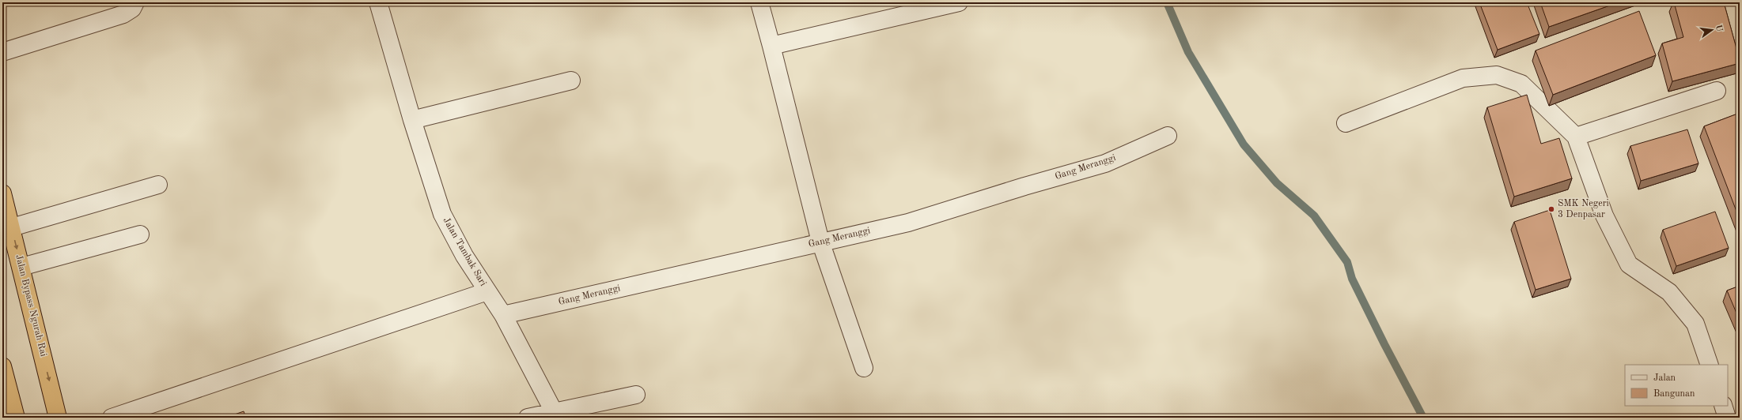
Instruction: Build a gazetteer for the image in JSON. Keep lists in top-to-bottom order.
{
  "streets": {
    "highway": ["Jalan Bypass Ngurah Rai"],
    "street": ["Gang Meranggi", "Jalan Tambak Sari"]
  },
  "crossings": [
    ["Gang Meranggi", "Jalan Tambak Sari"]
  ],
  "one_way": ["Jalan Bypass Ngurah Rai"],
  "places": ["SMK Negeri 3 Denpasar"],
  "legend": ["Jalan", "Bangunan"],
  "north": "right"
}
